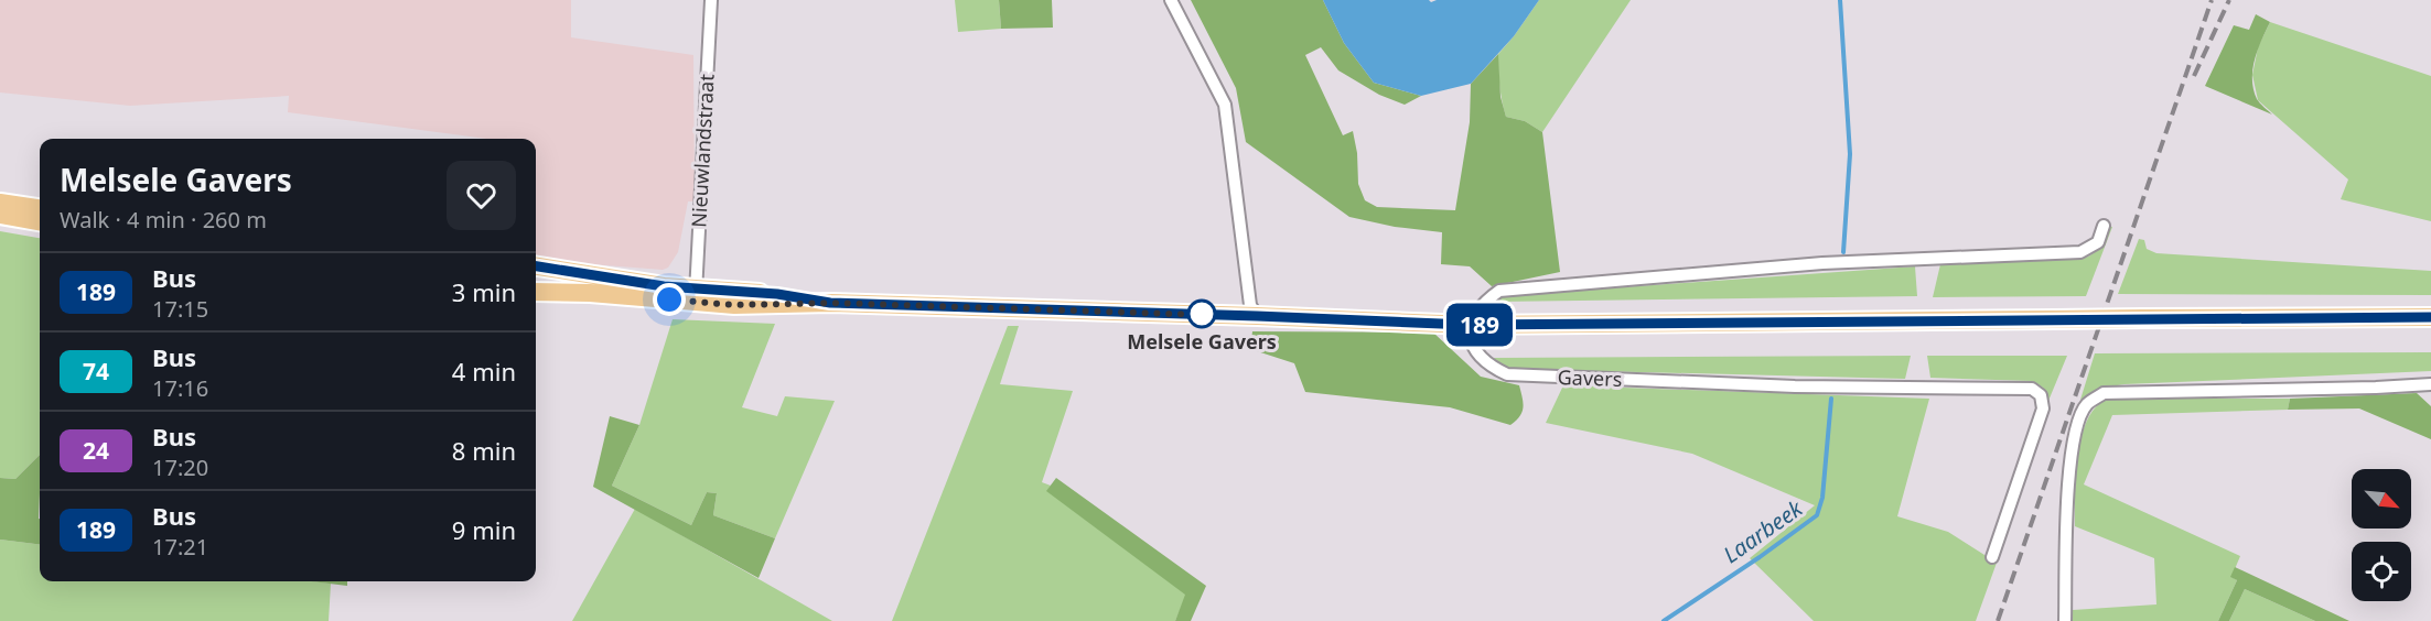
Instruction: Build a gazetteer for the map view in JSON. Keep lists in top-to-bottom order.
{
  "streets": {
    "street": ["Nieuwlandstraat", "Gavers"]
  },
  "water": ["Laarbeek"],
  "places": ["Melsele Gavers"],
  "lines": ["bus line 189"],
  "north": "bottom right",
  "page": {
    "on_map": "189",
    "heading": ["Melsele Gavers", "Walk · 4 min · 260 m"],
    "list": [
      {
        "mark": "189",
        "name": "Bus",
        "note": "17:15",
        "value": "3 min"
      },
      {
        "mark": "74",
        "name": "Bus",
        "note": "17:16",
        "value": "4 min"
      },
      {
        "mark": "24",
        "name": "Bus",
        "note": "17:20",
        "value": "8 min"
      },
      {
        "mark": "189",
        "name": "Bus",
        "note": "17:21",
        "value": "9 min"
      }
    ]
  }
}
